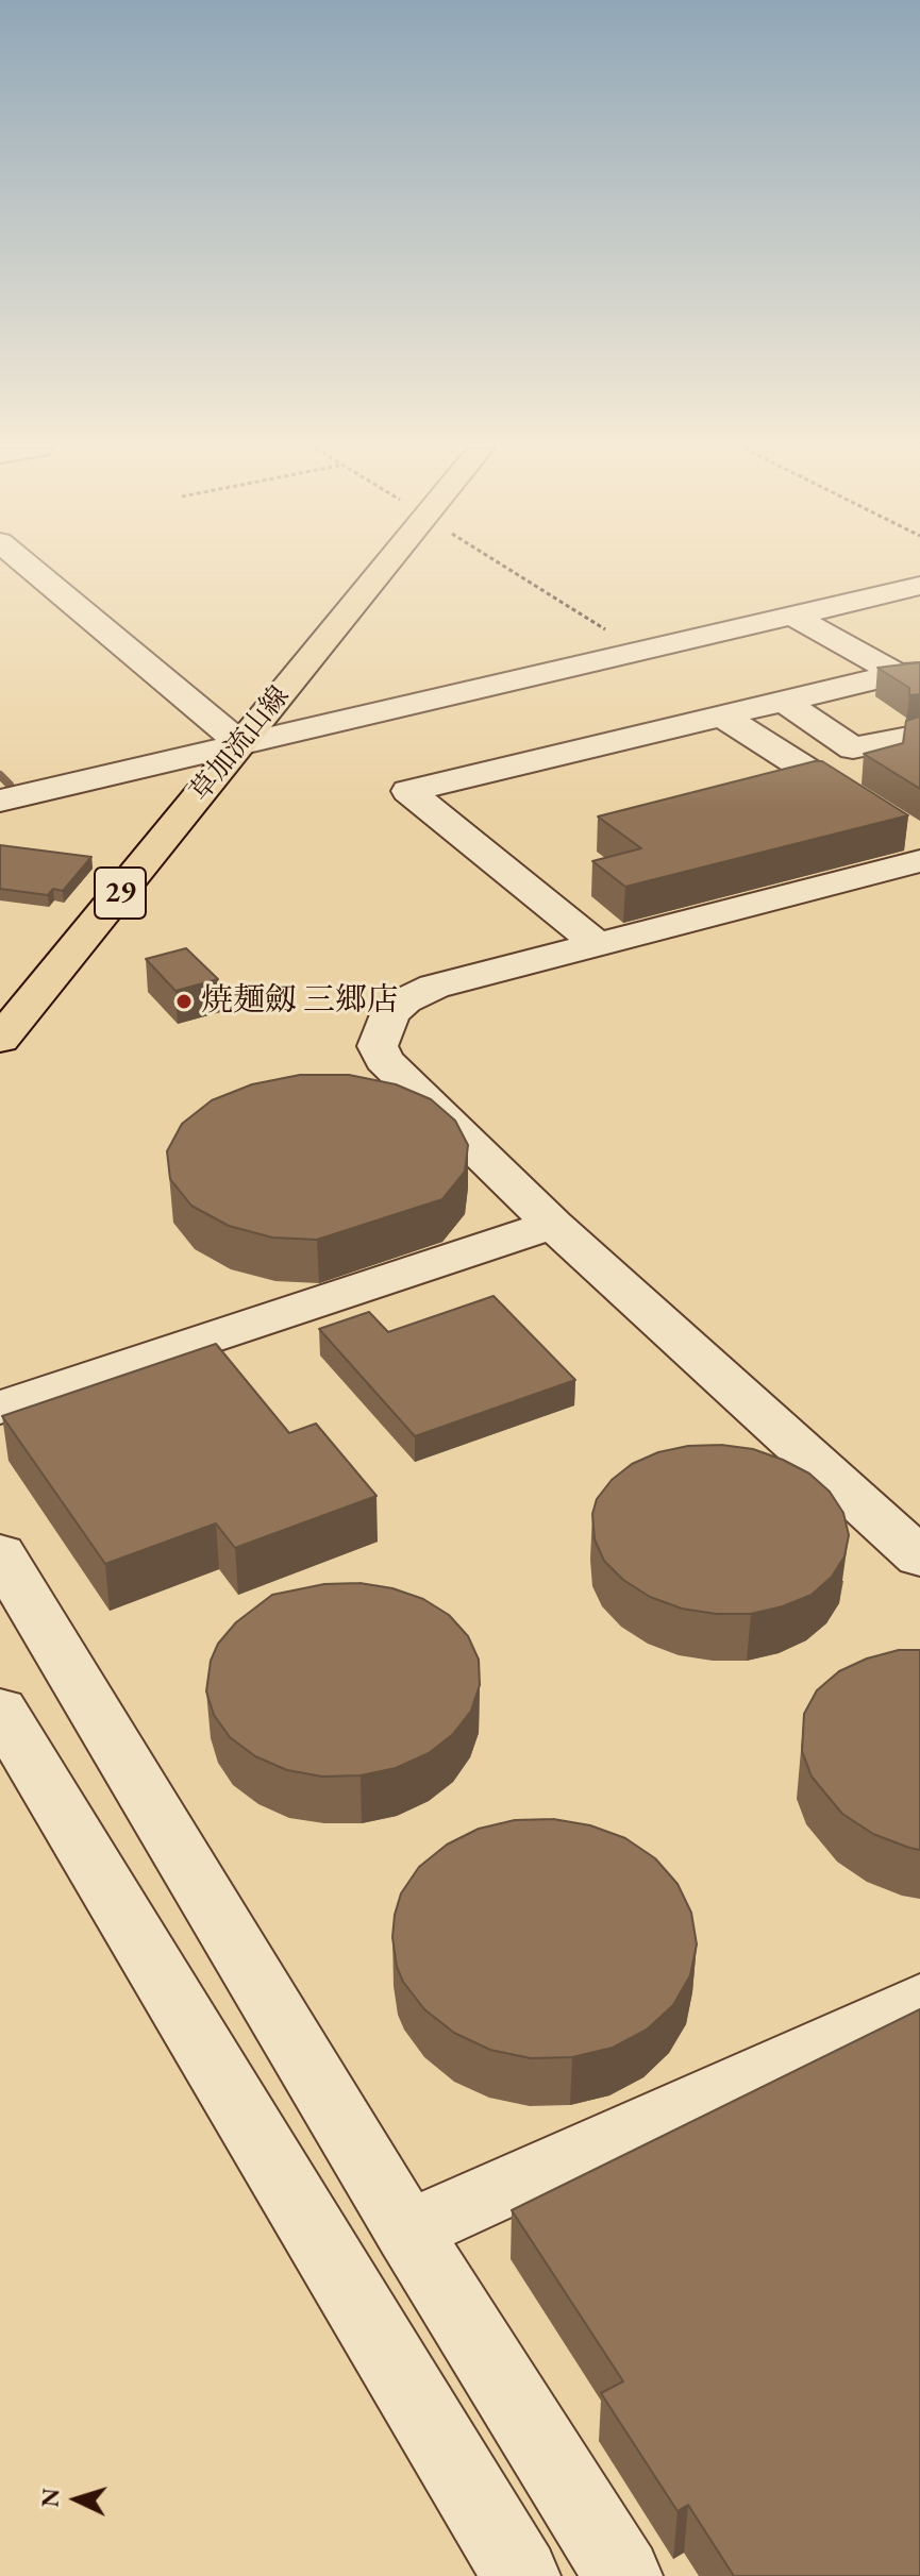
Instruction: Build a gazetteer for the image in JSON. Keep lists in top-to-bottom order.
{
  "streets": {
    "main road": ["草加流山線", "29"]
  },
  "places": ["焼麺劔 三郷店"],
  "north": "left"
}
